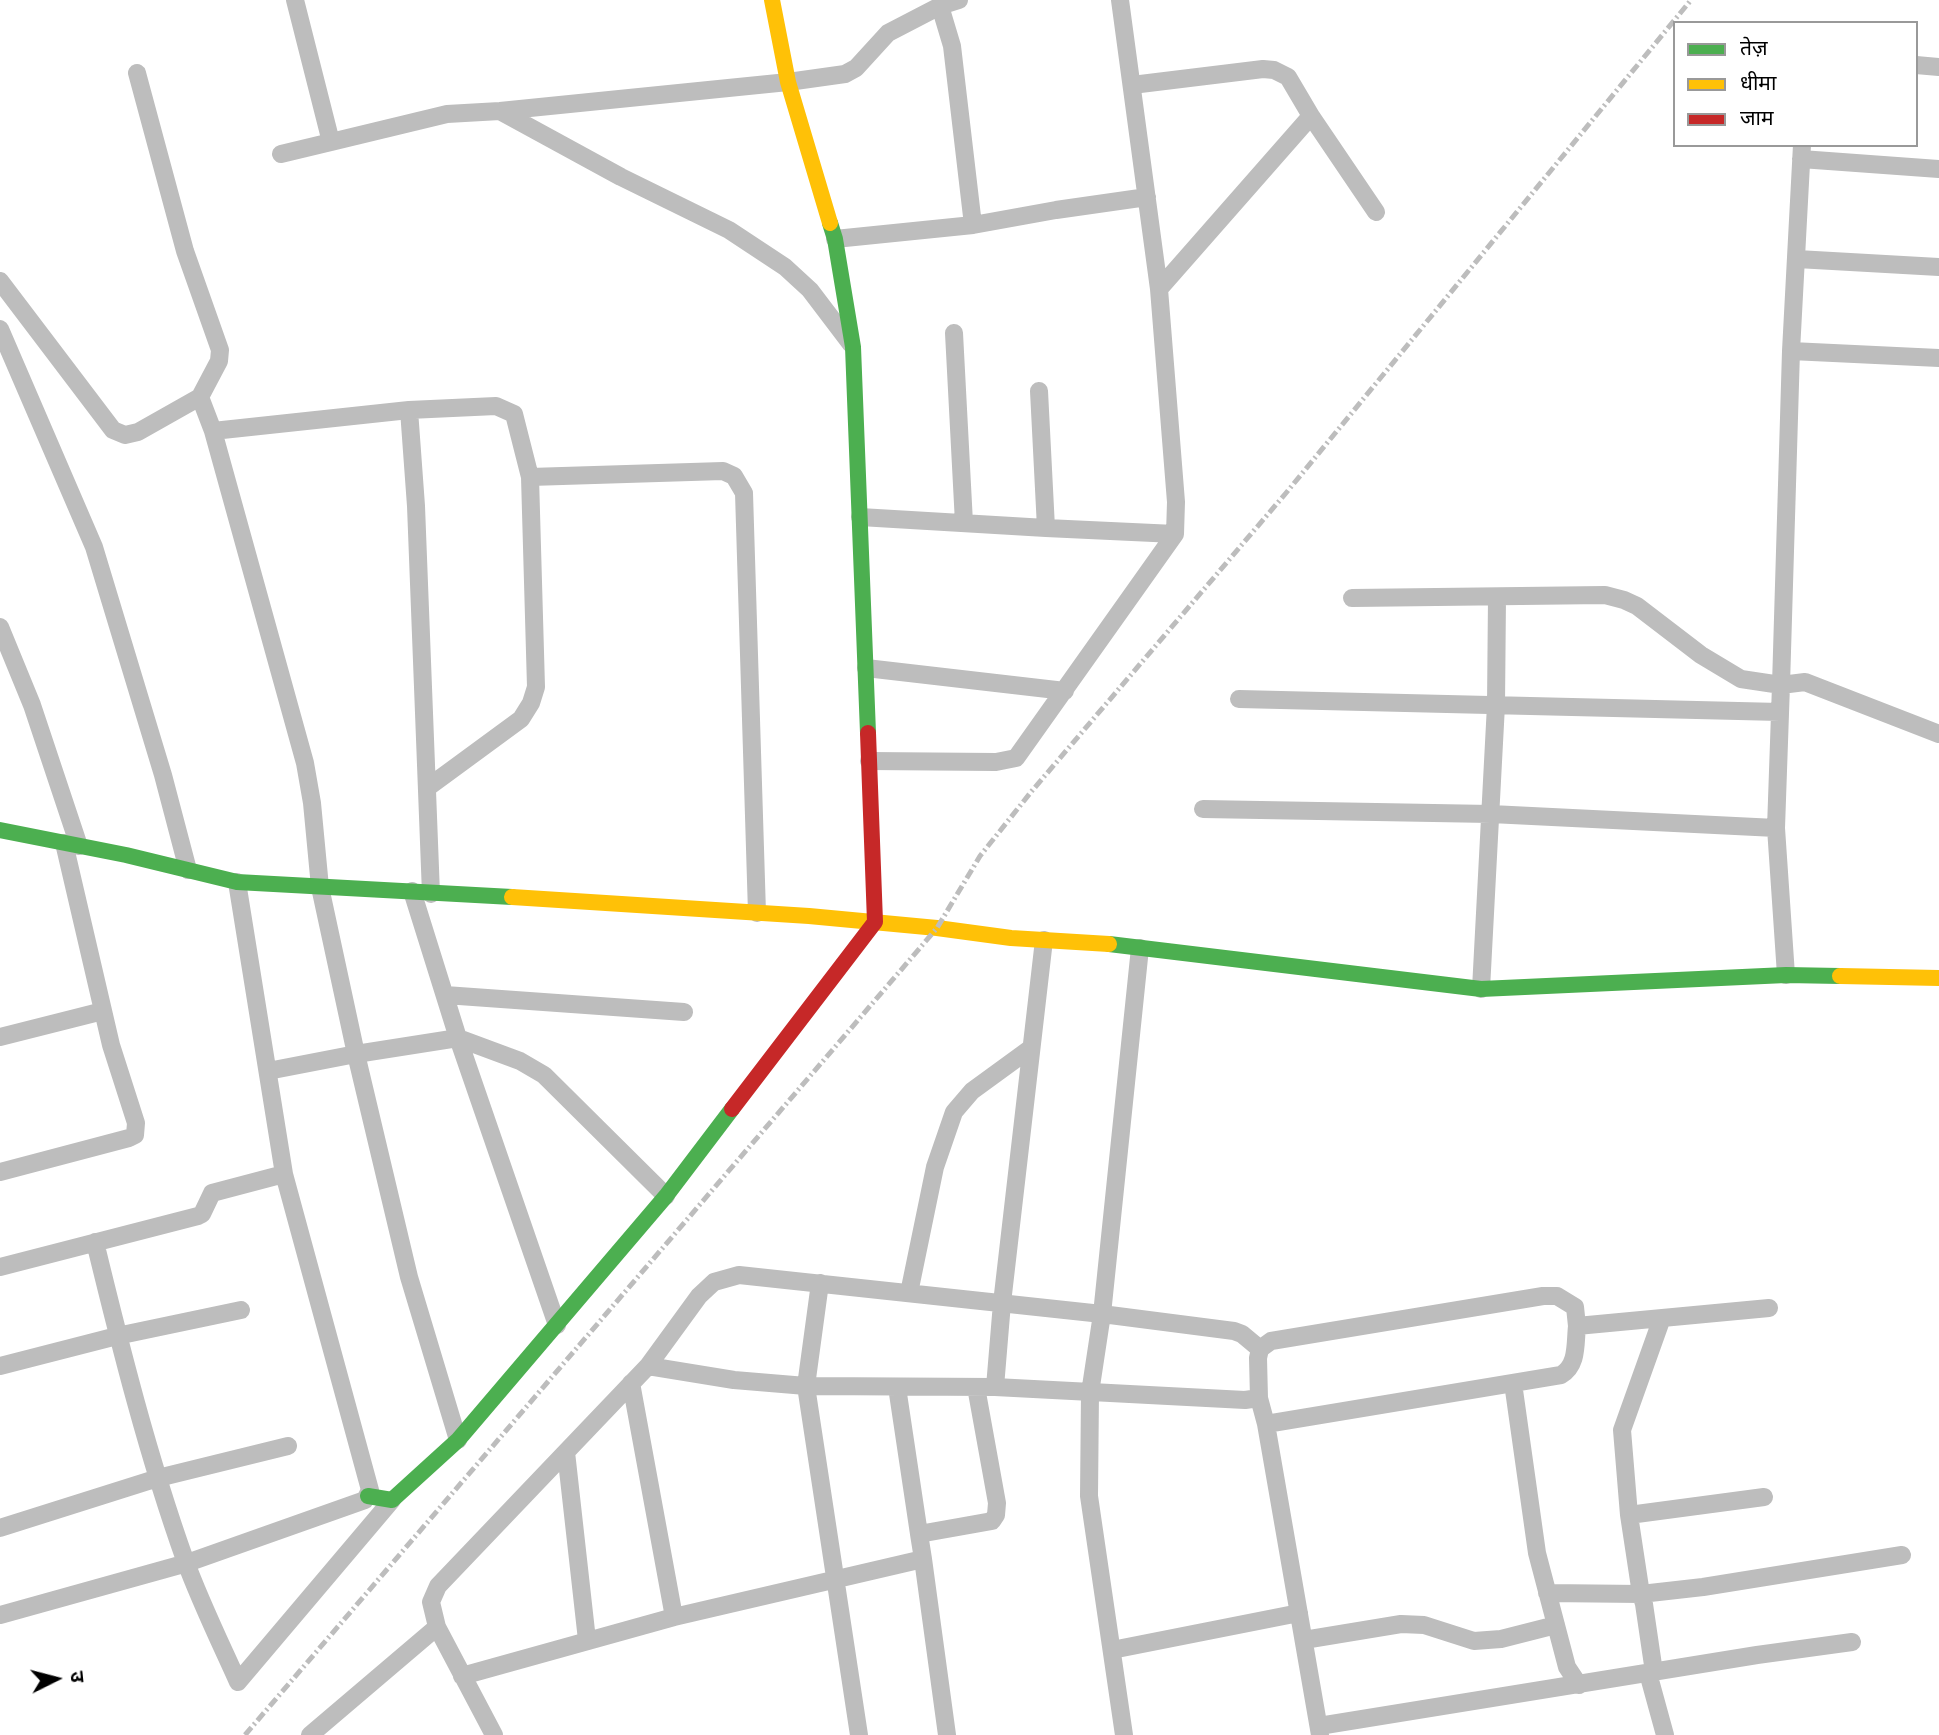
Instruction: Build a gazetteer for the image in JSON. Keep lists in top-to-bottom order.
{
  "legend": ["तेज़", "धीमा", "जाम"],
  "north": "right"
}
